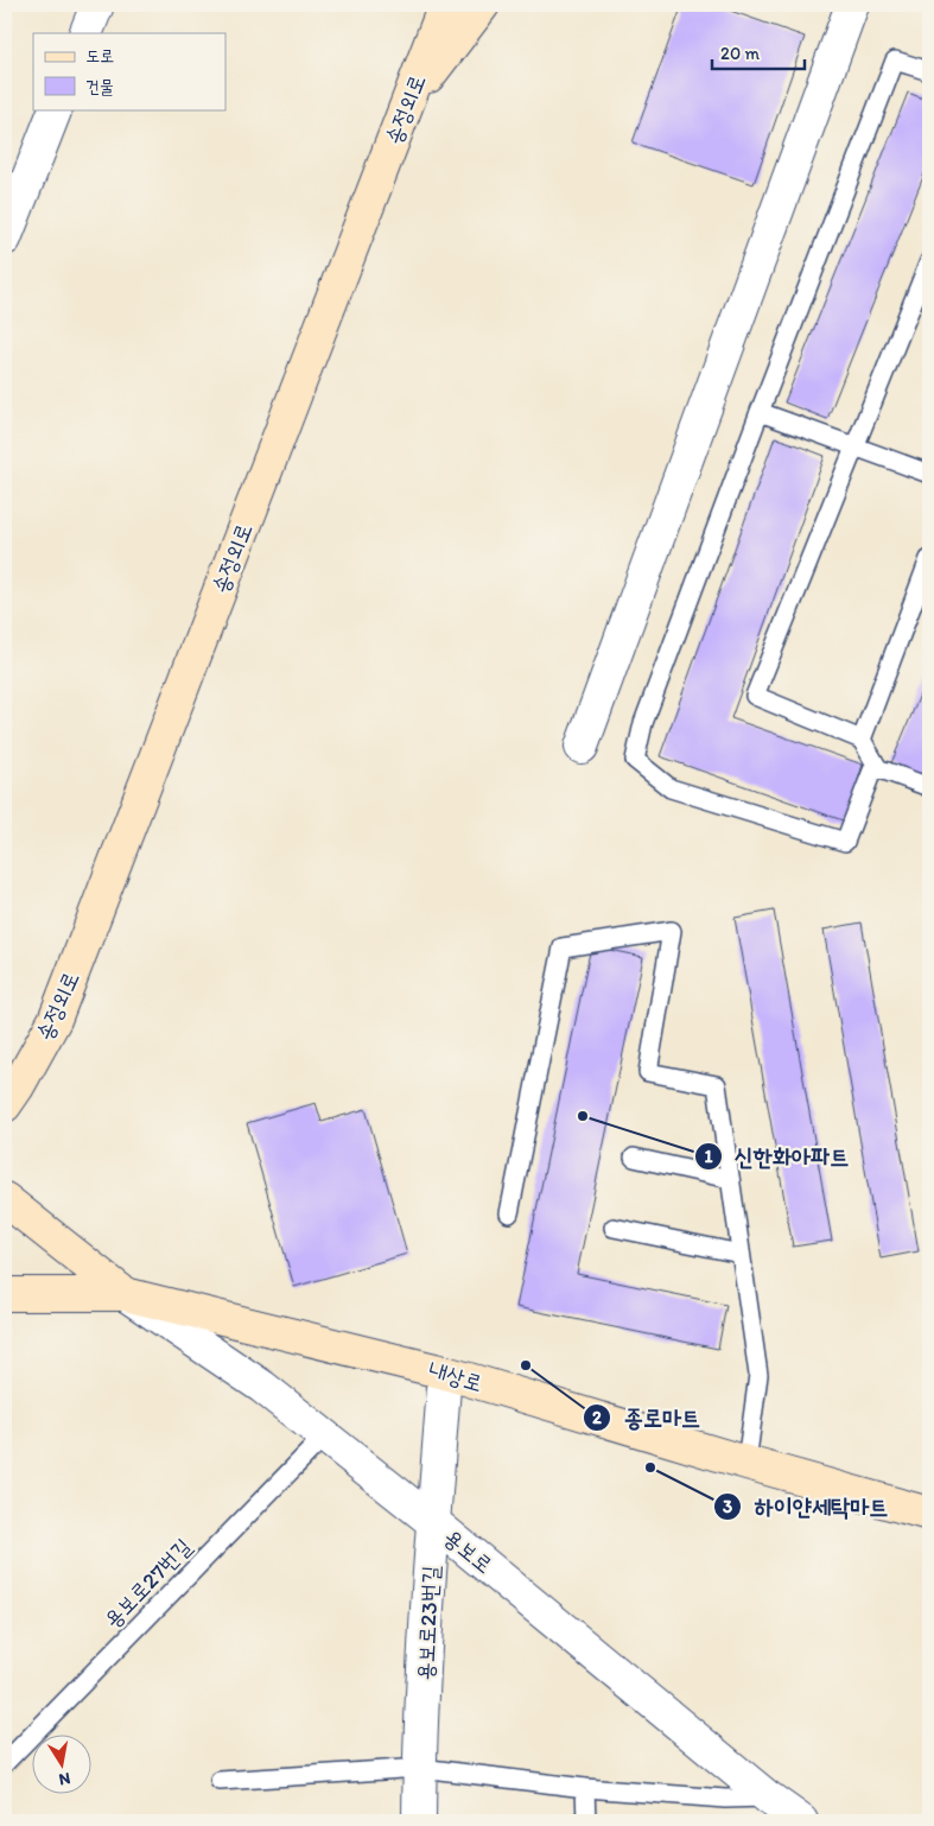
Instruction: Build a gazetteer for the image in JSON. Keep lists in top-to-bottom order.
{
  "streets": {
    "street": [
      "송정외로",
      "내상로",
      "용보로",
      "용보로23번길"
    ],
    "lane": ["용보로27번길"]
  },
  "crossings": [
    ["내상로", "용보로"],
    ["내상로", "용보로23번길"],
    ["용보로", "용보로27번길"],
    ["용보로", "용보로23번길"]
  ],
  "places": ["신한화아파트", "종로마트", "하이얀세탁마트"],
  "legend": ["도로", "건물"],
  "scale_bar": "20 m",
  "north": "bottom"
}
